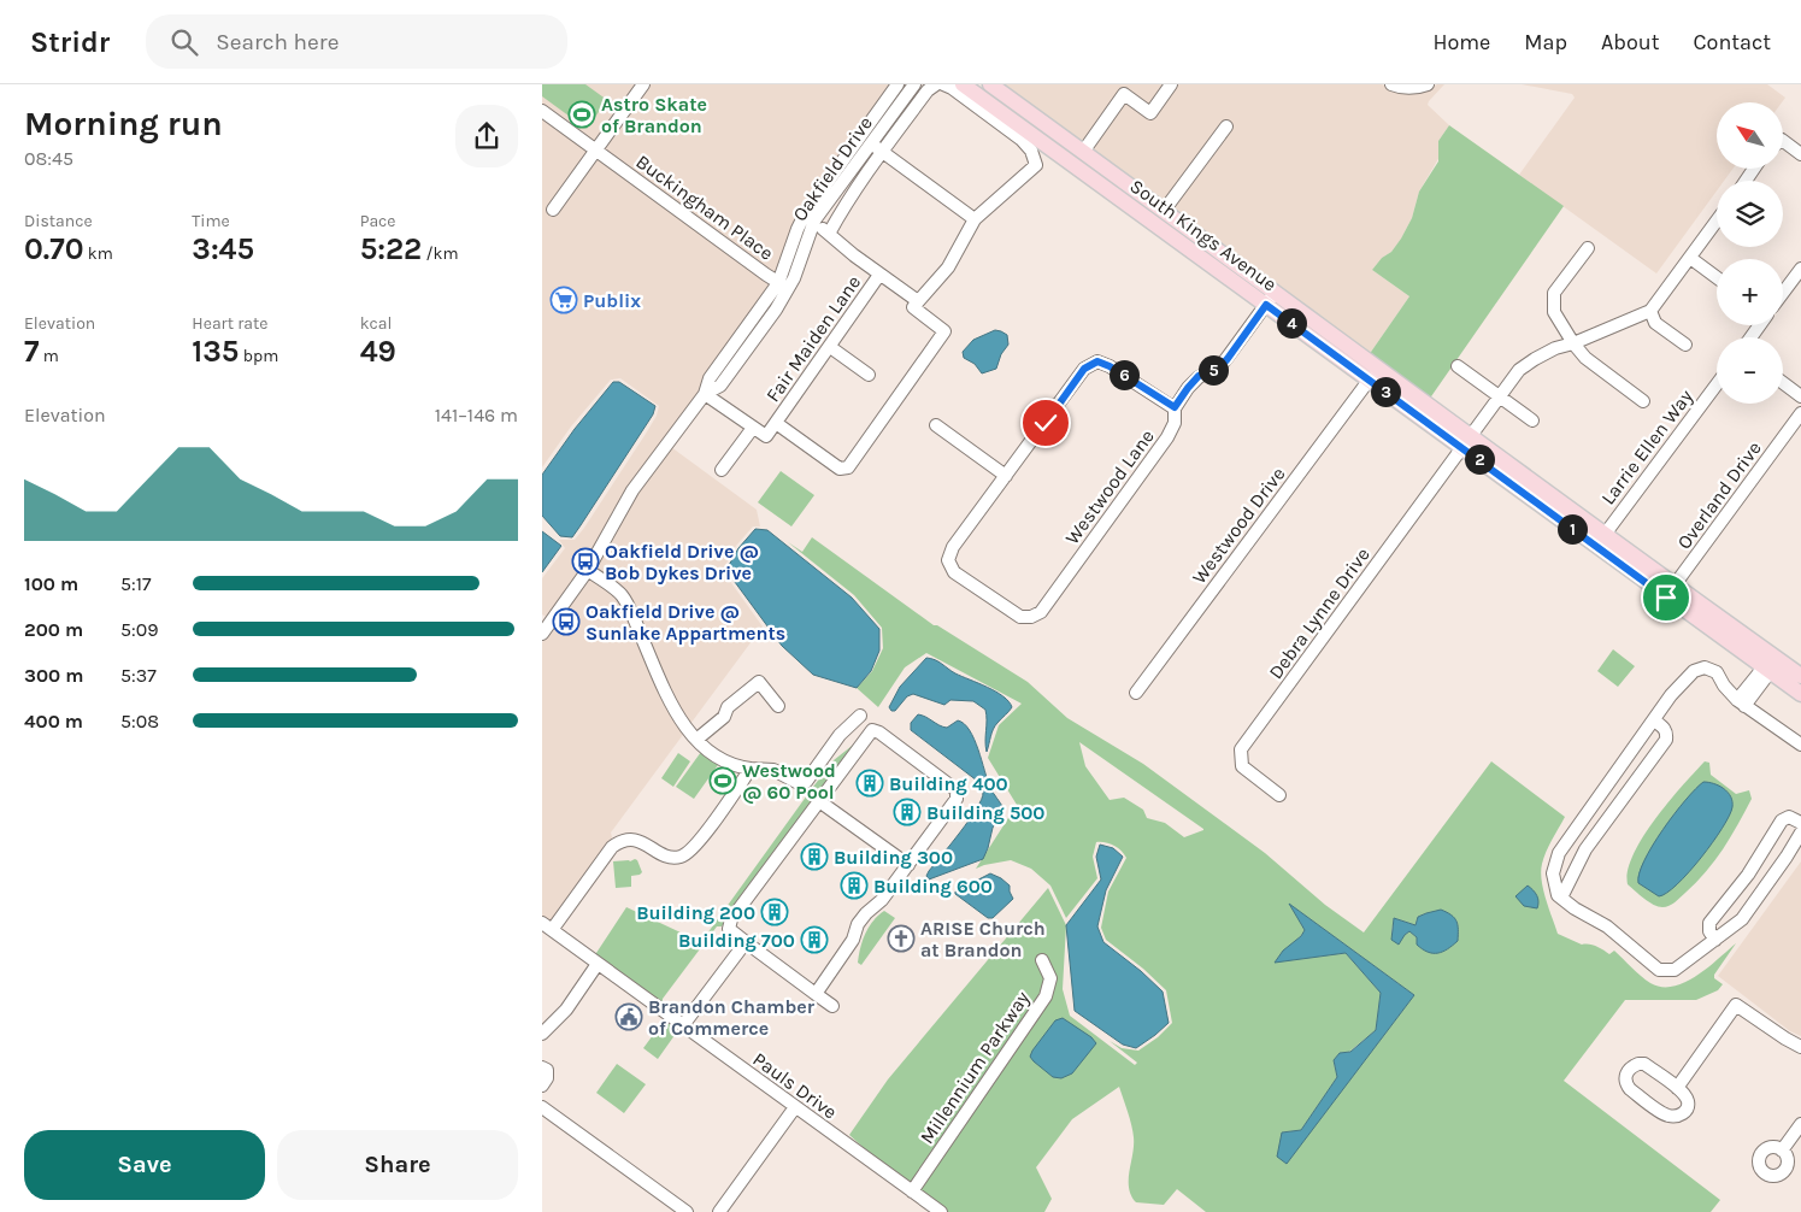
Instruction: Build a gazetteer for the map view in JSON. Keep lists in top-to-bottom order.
{
  "streets": {
    "main road": ["South Kings Avenue"],
    "street": [
      "Oakfield Drive",
      "Buckingham Place",
      "Fair Maiden Lane",
      "Larrie Ellen Way",
      "Westwood Lane",
      "Overland Drive",
      "Westwood Drive",
      "Debra Lynne Drive",
      "Millennium Parkway",
      "Pauls Drive"
    ]
  },
  "crossings": [
    ["Oakfield Drive", "Buckingham Place"],
    ["South Kings Avenue", "Larrie Ellen Way"],
    ["South Kings Avenue", "Westwood Lane"],
    ["South Kings Avenue", "Overland Drive"],
    ["South Kings Avenue", "Westwood Drive"],
    ["South Kings Avenue", "Debra Lynne Drive"],
    ["Millennium Parkway", "Pauls Drive"]
  ],
  "places": {
    "sports": ["Astro Skate of Brandon", "Westwood @ 60 Pool"],
    "supermarket": ["Publix"],
    "bus stop": ["Oakfield Drive @ Bob Dykes Drive", "Oakfield Drive @ Sunlake Appartments"],
    "building": [
      "Building 400",
      "Building 500",
      "Building 300",
      "Building 600",
      "Building 200",
      "Building 700"
    ],
    "church": ["ARISE Church at Brandon"],
    "public building": ["Brandon Chamber of Commerce"]
  },
  "north": "top left",
  "page": {
    "header": "Stridr",
    "search": "Search here",
    "nav": [
      "Home",
      "Map",
      "About",
      "Contact"
    ],
    "heading": ["Morning run", "08:45"],
    "map_buttons": ["+", "−"],
    "stats": [
      ["Distance", "0.70 km"],
      ["Time", "3:45"],
      ["Pace", "5:22 /km"],
      ["Elevation", "7 m"],
      ["Heart rate", "135 bpm"],
      ["kcal", "49"]
    ],
    "pins": [
      "4",
      "5",
      "6",
      "3",
      "2",
      "1"
    ],
    "chart": ["Elevation", "141–146 m"],
    "list": [
      {
        "name": "100 m",
        "note": "5:17"
      },
      {
        "name": "200 m",
        "note": "5:09"
      },
      {
        "name": "300 m",
        "note": "5:37"
      },
      {
        "name": "400 m",
        "note": "5:08"
      }
    ],
    "buttons": ["Save", "Share"]
  }
}
